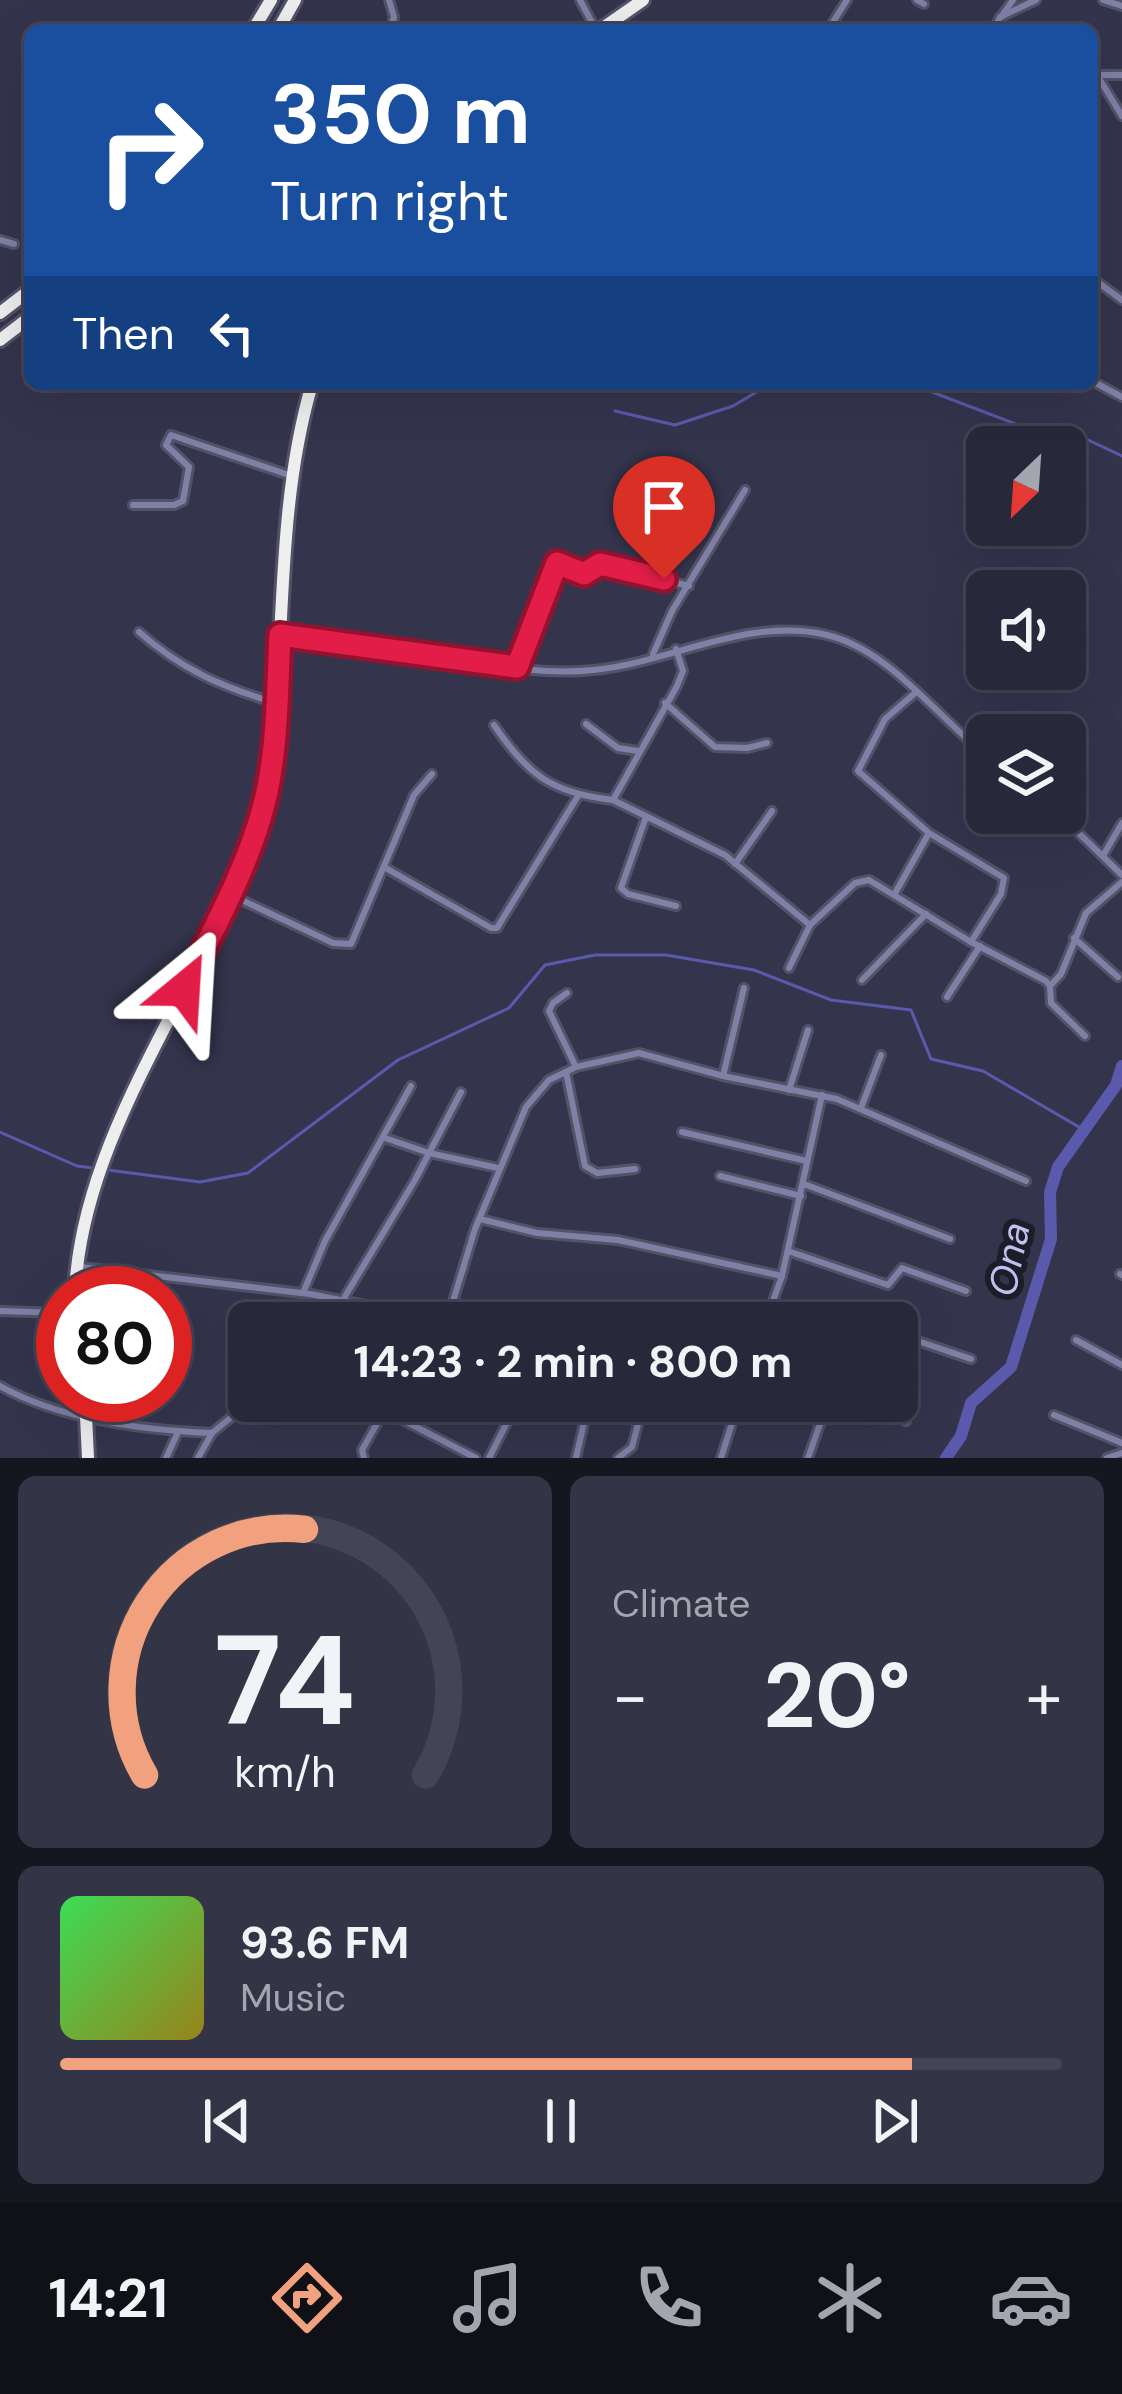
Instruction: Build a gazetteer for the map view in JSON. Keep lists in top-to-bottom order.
{
  "water": ["Ona"],
  "north": "bottom left",
  "page": {
    "turn": ["350 m", "Turn right"],
    "then": "Then",
    "limit": "80",
    "trip": "14:23 · 2 min · 800 m",
    "tile": "Climate",
    "heat": ["−", "20°", "+"],
    "song": ["93.6 FM", "Music"],
    "tabs": "14:21",
    "gauge": ["74", "km/h"]
  }
}
